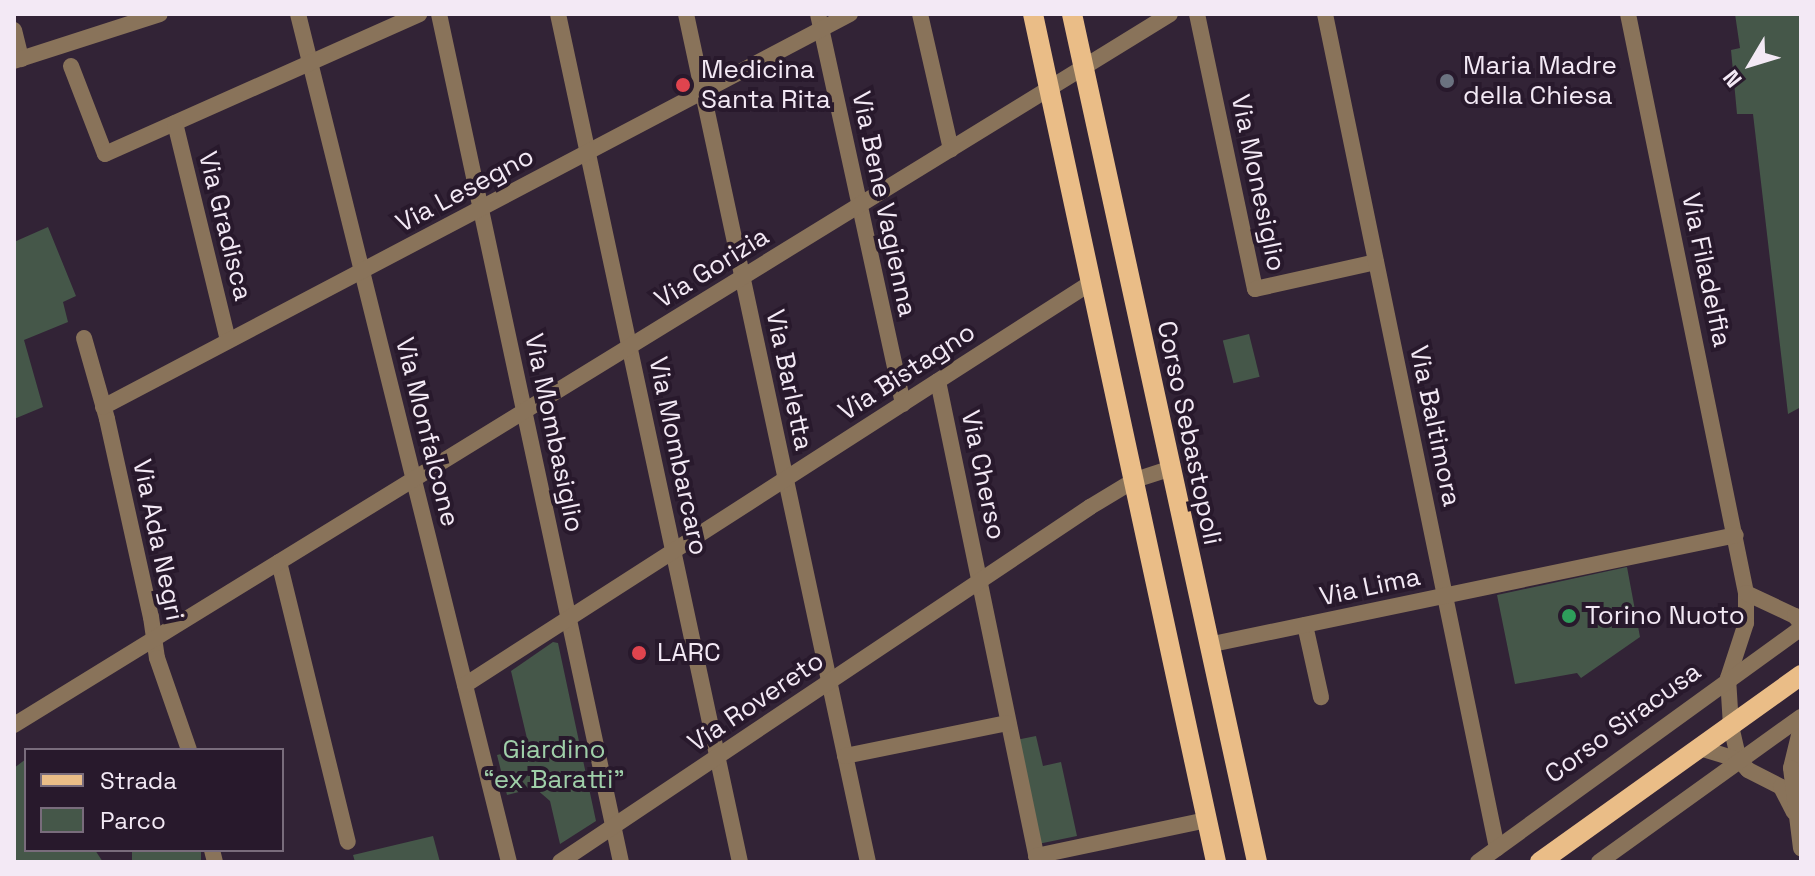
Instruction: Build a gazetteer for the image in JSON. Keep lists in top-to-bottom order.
{
  "streets": {
    "main road": ["Corso Sebastopoli"],
    "street": [
      "Via Monesiglio",
      "Via Lesegno",
      "Via Bene Vagienna",
      "Via Gradisca",
      "Via Gorizia",
      "Via Filadelfia",
      "Via Bistagno",
      "Via Barletta",
      "Via Baltimora",
      "Via Monfalcone",
      "Via Mombasiglio",
      "Via Mombarcaro",
      "Via Cherso",
      "Via Ada Negri",
      "Via Lima",
      "Via Rovereto",
      "Corso Siracusa"
    ]
  },
  "crossings": [
    ["Via Monesiglio", "Via Baltimora"],
    ["Via Lesegno", "Via Bene Vagienna"],
    ["Via Lesegno", "Via Gradisca"],
    ["Via Lesegno", "Via Barletta"],
    ["Via Lesegno", "Via Monfalcone"],
    ["Via Lesegno", "Via Mombasiglio"],
    ["Via Lesegno", "Via Mombarcaro"],
    ["Via Lesegno", "Via Ada Negri"],
    ["Via Bene Vagienna", "Via Gorizia"],
    ["Via Bene Vagienna", "Via Bistagno"],
    ["Via Gradisca", "Via Monfalcone"],
    ["Via Gorizia", "Via Barletta"],
    ["Via Gorizia", "Via Monfalcone"],
    ["Via Gorizia", "Via Mombasiglio"],
    ["Via Gorizia", "Corso Sebastopoli"],
    ["Via Gorizia", "Via Mombarcaro"],
    ["Via Gorizia", "Via Ada Negri"],
    ["Via Filadelfia", "Corso Siracusa"],
    ["Via Bistagno", "Via Barletta"],
    ["Via Bistagno", "Via Monfalcone"],
    ["Via Bistagno", "Via Mombasiglio"],
    ["Via Bistagno", "Via Mombarcaro"],
    ["Via Bistagno", "Via Cherso"],
    ["Via Barletta", "Via Rovereto"],
    ["Via Baltimora", "Via Lima"],
    ["Via Baltimora", "Corso Siracusa"],
    ["Via Mombasiglio", "Via Rovereto"],
    ["Corso Sebastopoli", "Via Lima"],
    ["Corso Sebastopoli", "Via Rovereto"],
    ["Via Mombarcaro", "Via Rovereto"],
    ["Via Cherso", "Via Rovereto"]
  ],
  "parks": ["Giardino “ex Baratti”"],
  "places": [
    "Maria Madre della Chiesa",
    "Medicina Santa Rita",
    "Torino Nuoto",
    "LARC"
  ],
  "legend": ["Strada", "Parco"],
  "north": "bottom left"
}
